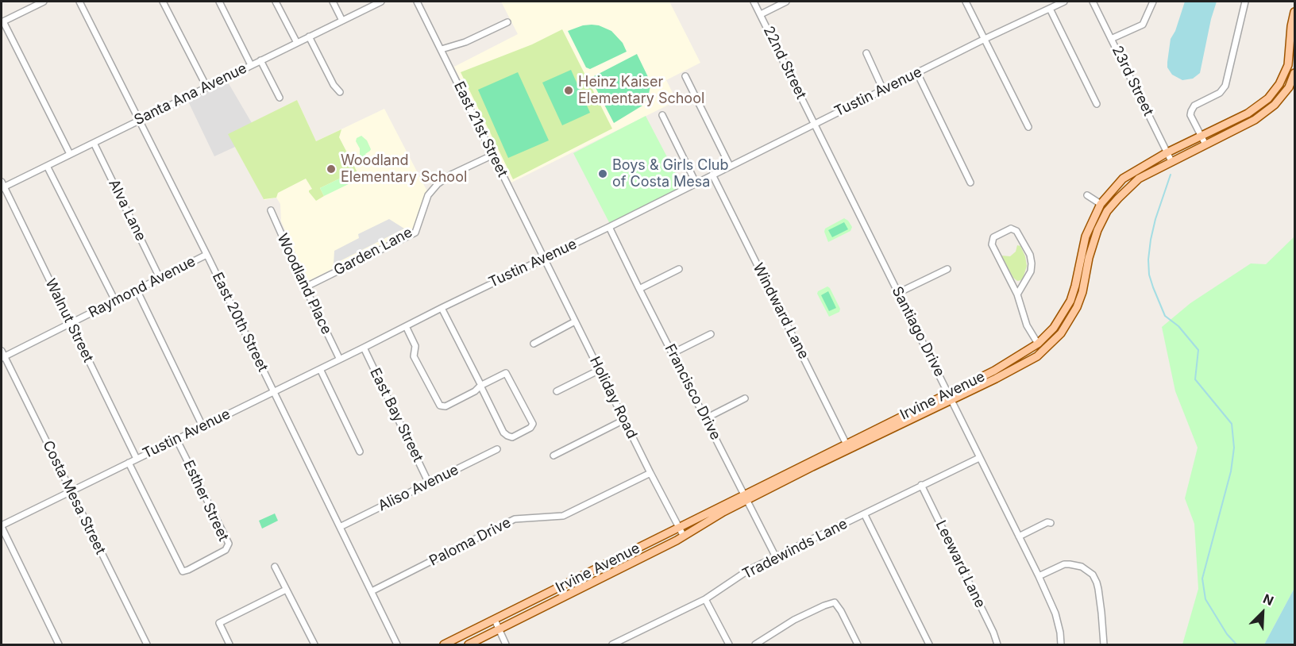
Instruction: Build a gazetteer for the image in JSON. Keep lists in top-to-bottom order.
{
  "streets": {
    "main road": ["Irvine Avenue"],
    "street": [
      "22nd Street",
      "23rd Street",
      "Tustin Avenue",
      "Santa Ana Avenue",
      "East 21st Street",
      "Alva Lane",
      "Garden Lane",
      "Woodland Place",
      "Raymond Avenue",
      "Windward Lane",
      "Walnut Street",
      "East 20th Street",
      "Santiago Drive",
      "Francisco Drive",
      "Holiday Road",
      "East Bay Street",
      "Aliso Avenue",
      "Costa Mesa Street",
      "Esther Street",
      "Paloma Drive",
      "Tradewinds Lane",
      "Leeward Lane"
    ]
  },
  "crossings": [
    ["22nd Street", "Tustin Avenue"],
    ["22nd Street", "Santiago Drive"],
    ["23rd Street", "Irvine Avenue"],
    ["Tustin Avenue", "East 21st Street"],
    ["Tustin Avenue", "Woodland Place"],
    ["Tustin Avenue", "Windward Lane"],
    ["Tustin Avenue", "Walnut Street"],
    ["Tustin Avenue", "East 20th Street"],
    ["Tustin Avenue", "Santiago Drive"],
    ["Tustin Avenue", "Francisco Drive"],
    ["Tustin Avenue", "Holiday Road"],
    ["Tustin Avenue", "East Bay Street"],
    ["Tustin Avenue", "Costa Mesa Street"],
    ["Tustin Avenue", "Esther Street"],
    ["Santa Ana Avenue", "Alva Lane"],
    ["Santa Ana Avenue", "Walnut Street"],
    ["Santa Ana Avenue", "East 20th Street"],
    ["East 21st Street", "Garden Lane"],
    ["East 21st Street", "Holiday Road"],
    ["Alva Lane", "Raymond Avenue"],
    ["Garden Lane", "Woodland Place"],
    ["Raymond Avenue", "Walnut Street"],
    ["Raymond Avenue", "East 20th Street"],
    ["Raymond Avenue", "Costa Mesa Street"],
    ["Windward Lane", "Irvine Avenue"],
    ["East 20th Street", "Aliso Avenue"],
    ["East 20th Street", "Paloma Drive"],
    ["Santiago Drive", "Irvine Avenue"],
    ["Santiago Drive", "Tradewinds Lane"],
    ["Francisco Drive", "Irvine Avenue"],
    ["Francisco Drive", "Tradewinds Lane"],
    ["Irvine Avenue", "Holiday Road"],
    ["Holiday Road", "Paloma Drive"],
    ["East Bay Street", "Aliso Avenue"],
    ["Tradewinds Lane", "Leeward Lane"]
  ],
  "places": ["Heinz Kaiser Elementary School", "Woodland Elementary School", "Boys & Girls Club of Costa Mesa"],
  "north": "top right"
}
